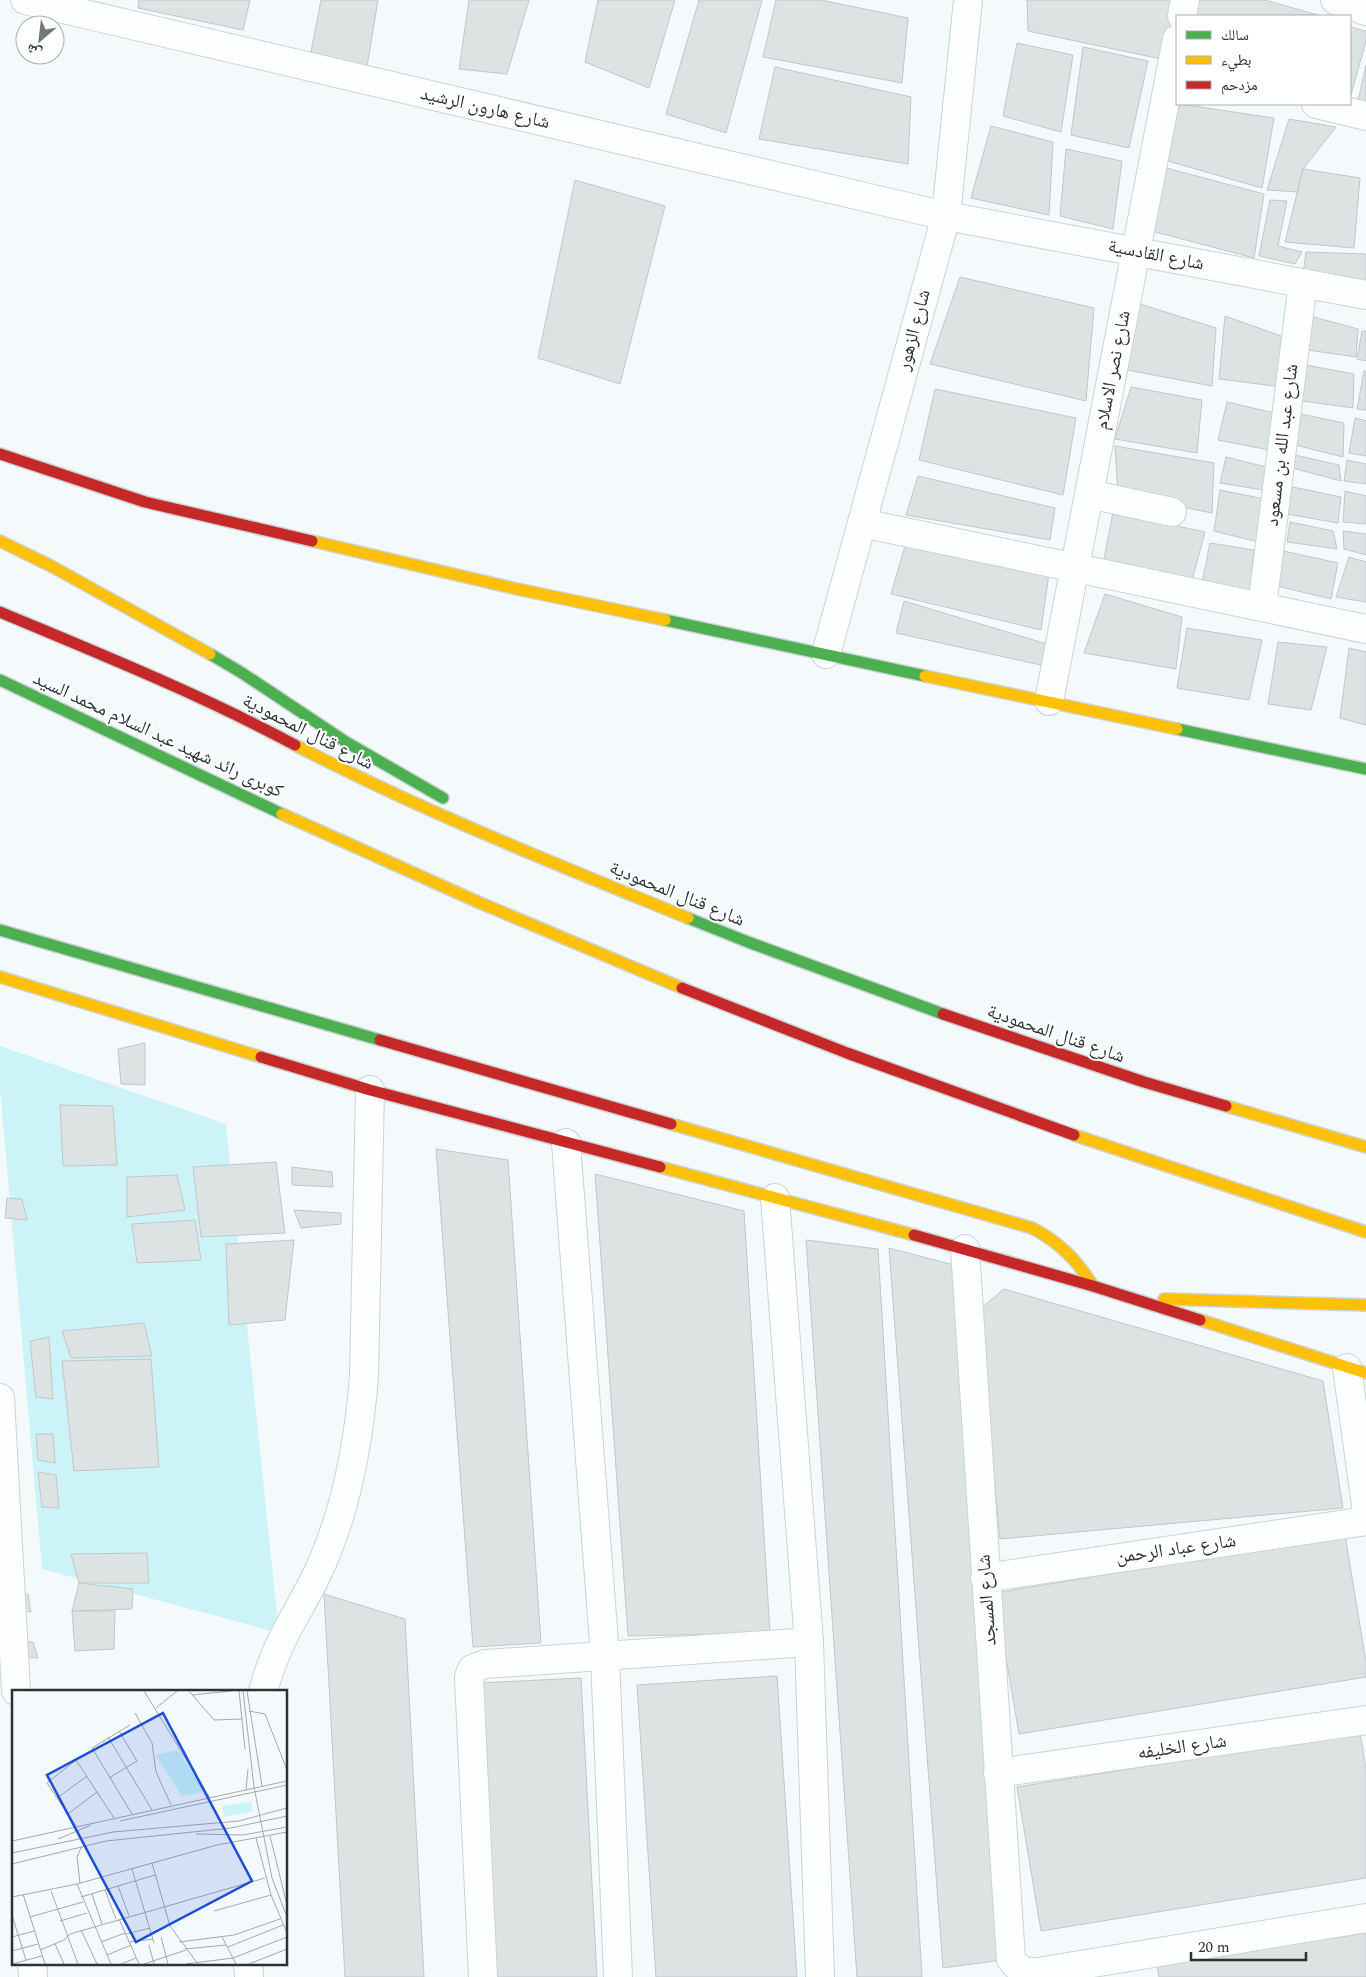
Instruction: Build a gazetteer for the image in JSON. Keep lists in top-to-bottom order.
{
  "streets": {
    "main road": ["شارع قنال المحمودية", "كوبرى رائد شهيد عبد السلام محمد السيد"],
    "street": [
      "شارع هارون الرشيد",
      "شارع القادسية",
      "شارع الزهور",
      "شارع نصر الاسلام",
      "شارع عبد الله بن مسعود",
      "شارع عباد الرحمن",
      "شارع المسجد",
      "شارع الخليفه"
    ]
  },
  "crossings": [
    ["شارع هارون الرشيد", "شارع القادسية"],
    ["شارع هارون الرشيد", "شارع الزهور"],
    ["شارع القادسية", "شارع الزهور"],
    ["شارع القادسية", "شارع نصر الاسلام"],
    ["شارع القادسية", "شارع عبد الله بن مسعود"],
    ["شارع عباد الرحمن", "شارع المسجد"],
    ["شارع المسجد", "شارع الخليفه"]
  ],
  "legend": ["سالك", "بطيء", "مزدحم"],
  "scale_bar": "20 m",
  "north": "bottom left"
}
